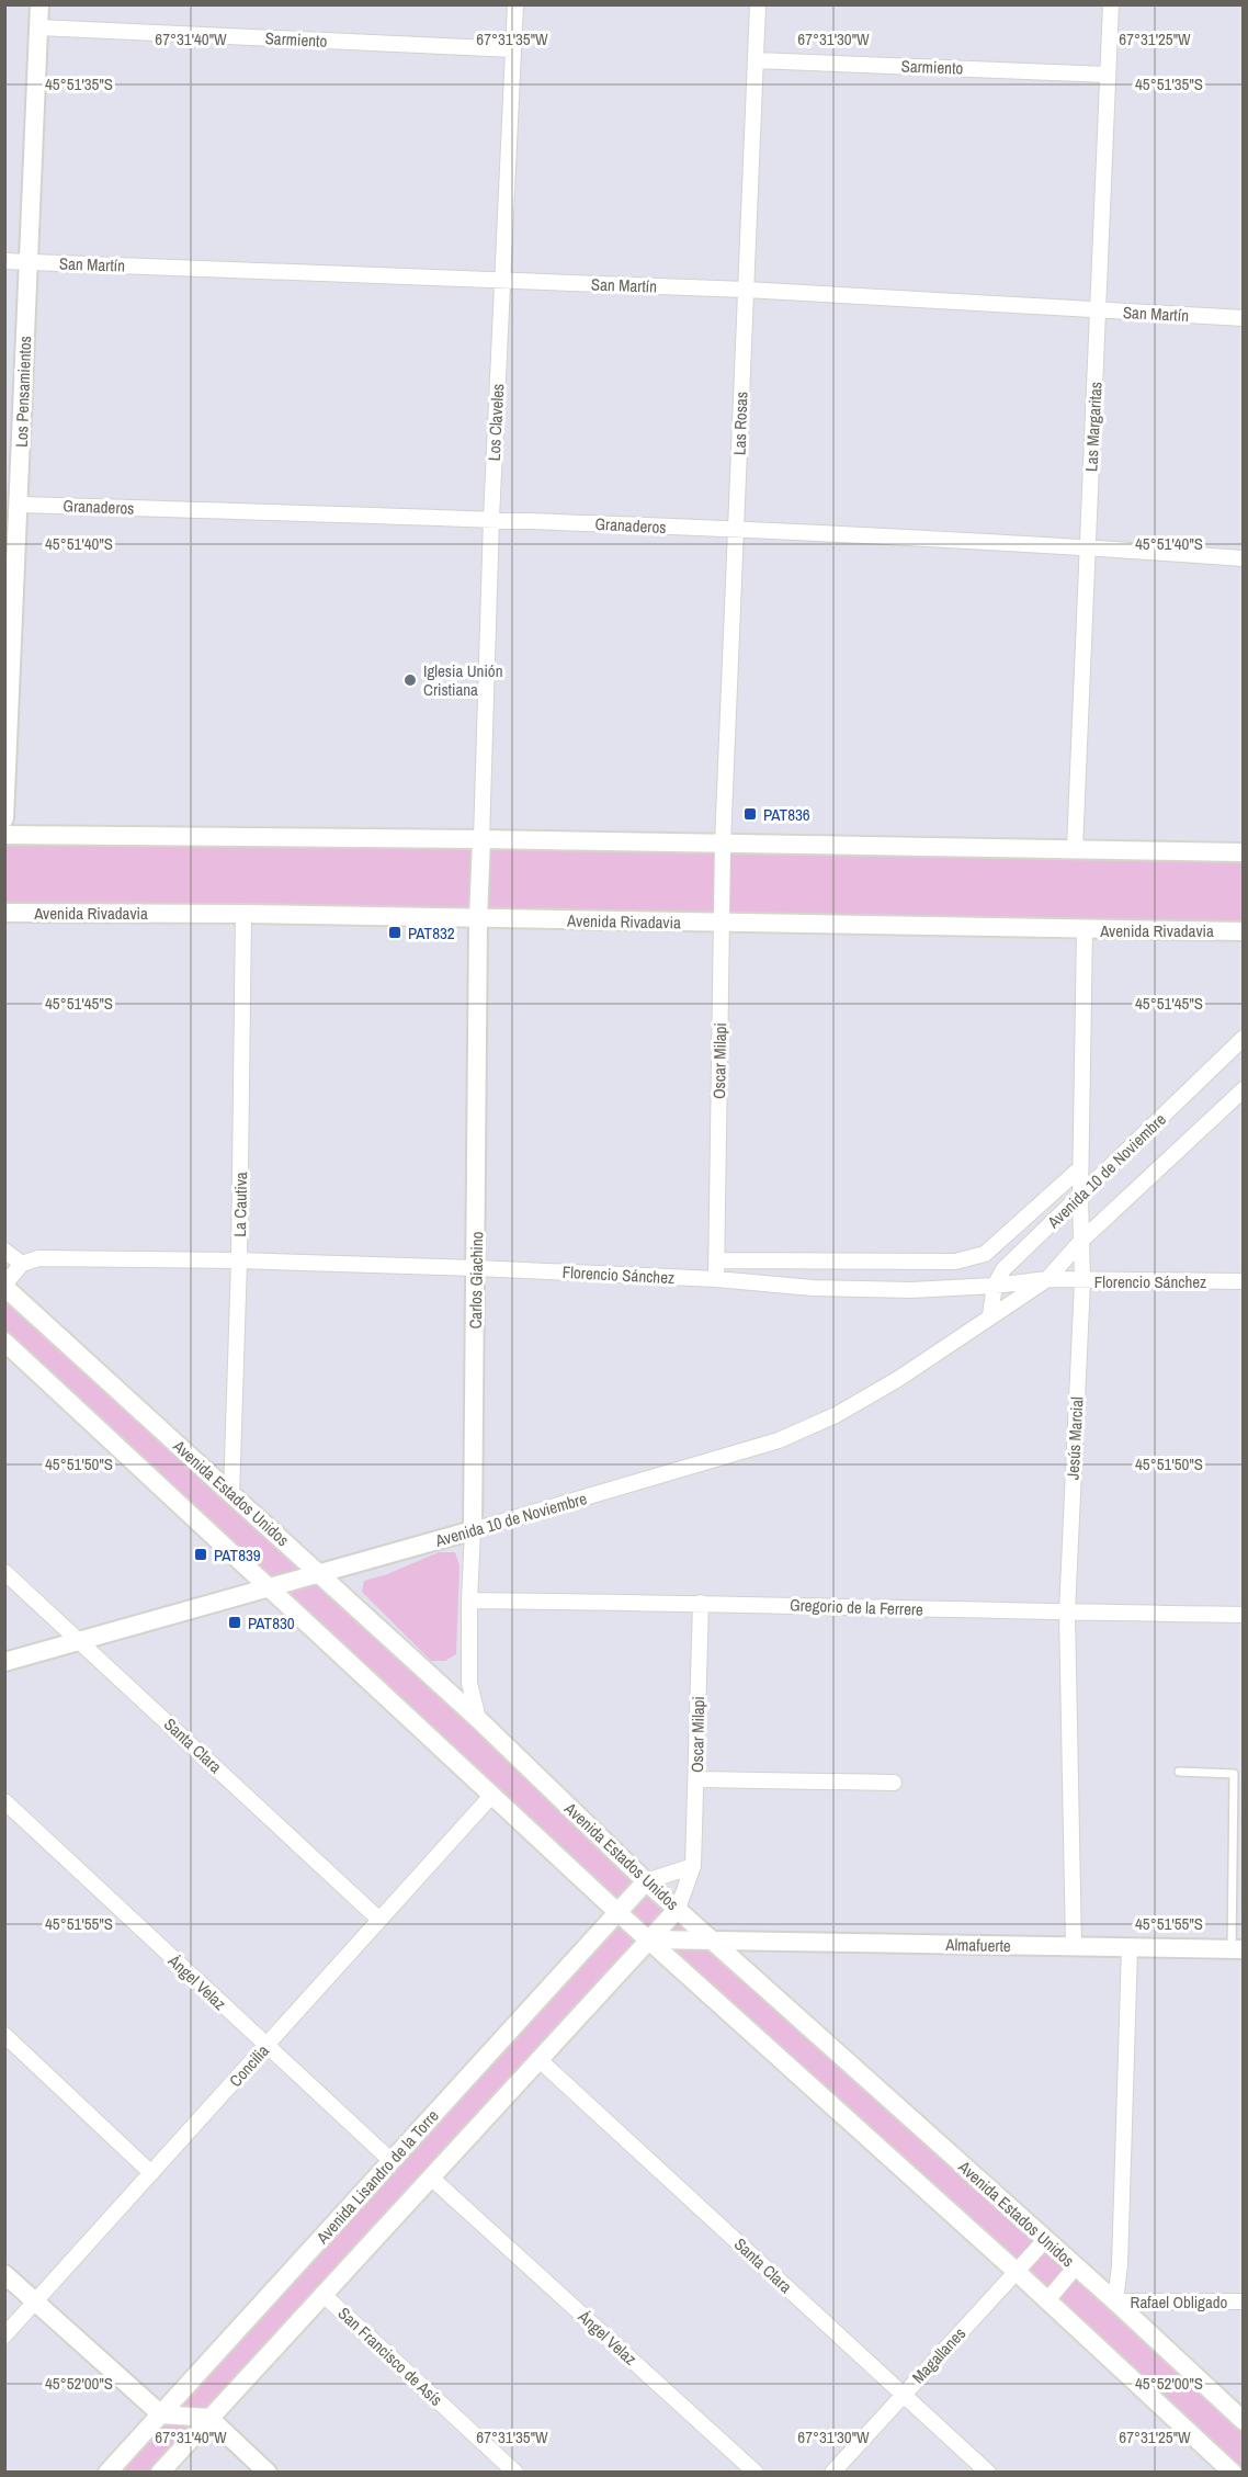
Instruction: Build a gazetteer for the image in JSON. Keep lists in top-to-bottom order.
{
  "streets": {
    "main road": [
      "Los Pensamientos",
      "Avenida Rivadavia",
      "Avenida 10 de Noviembre",
      "Carlos Giachino",
      "Avenida Estados Unidos",
      "Almafuerte",
      "Avenida Lisandro de la Torre"
    ],
    "street": [
      "Sarmiento",
      "San Martín",
      "Los Claveles",
      "Las Rosas",
      "Las Margaritas",
      "Granaderos",
      "Oscar Milapi",
      "La Cautiva",
      "Florencio Sánchez",
      "Jesús Marcial",
      "Gregorio de la Ferrere",
      "Santa Clara",
      "Ángel Velaz",
      "Concilia",
      "Rafael Obligado",
      "Magallanes",
      "San Francisco de Asís"
    ]
  },
  "crossings": [
    ["Sarmiento", "Los Pensamientos"],
    ["Sarmiento", "Los Claveles"],
    ["Sarmiento", "Las Rosas"],
    ["Sarmiento", "Las Margaritas"],
    ["San Martín", "Los Pensamientos"],
    ["San Martín", "Los Claveles"],
    ["San Martín", "Las Rosas"],
    ["San Martín", "Las Margaritas"],
    ["Los Pensamientos", "Granaderos"],
    ["Los Claveles", "Granaderos"],
    ["Los Claveles", "Carlos Giachino"],
    ["Las Rosas", "Granaderos"],
    ["Las Rosas", "Oscar Milapi"],
    ["Las Margaritas", "Granaderos"],
    ["Avenida Rivadavia", "Oscar Milapi"],
    ["Avenida Rivadavia", "La Cautiva"],
    ["Avenida Rivadavia", "Carlos Giachino"],
    ["Avenida Rivadavia", "Jesús Marcial"],
    ["Oscar Milapi", "Florencio Sánchez"],
    ["Oscar Milapi", "Avenida Estados Unidos"],
    ["Oscar Milapi", "Gregorio de la Ferrere"],
    ["Avenida 10 de Noviembre", "Florencio Sánchez"],
    ["Avenida 10 de Noviembre", "Carlos Giachino"],
    ["Avenida 10 de Noviembre", "Jesús Marcial"],
    ["Avenida 10 de Noviembre", "Avenida Estados Unidos"],
    ["Avenida 10 de Noviembre", "Santa Clara"],
    ["La Cautiva", "Florencio Sánchez"],
    ["La Cautiva", "Avenida Estados Unidos"],
    ["Florencio Sánchez", "Carlos Giachino"],
    ["Florencio Sánchez", "Jesús Marcial"],
    ["Carlos Giachino", "Avenida Estados Unidos"],
    ["Carlos Giachino", "Gregorio de la Ferrere"],
    ["Jesús Marcial", "Gregorio de la Ferrere"],
    ["Jesús Marcial", "Almafuerte"],
    ["Avenida Estados Unidos", "Almafuerte"],
    ["Avenida Estados Unidos", "Avenida Lisandro de la Torre"],
    ["Avenida Estados Unidos", "Rafael Obligado"],
    ["Avenida Estados Unidos", "Magallanes"],
    ["Santa Clara", "Concilia"],
    ["Santa Clara", "Magallanes"],
    ["Ángel Velaz", "Concilia"],
    ["Ángel Velaz", "Avenida Lisandro de la Torre"]
  ],
  "places": {
    "other": ["Iglesia Unión Cristiana"],
    "transit": [
      "PAT836",
      "PAT832",
      "PAT839",
      "PAT830"
    ]
  },
  "coordinates": [
    "67°31'40\"W",
    "67°31'35\"W",
    "67°31'30\"W",
    "67°31'25\"W",
    "45°51'35\"S",
    "45°51'40\"S",
    "45°51'45\"S",
    "45°51'50\"S",
    "45°51'55\"S",
    "45°52'00\"S"
  ]
}
